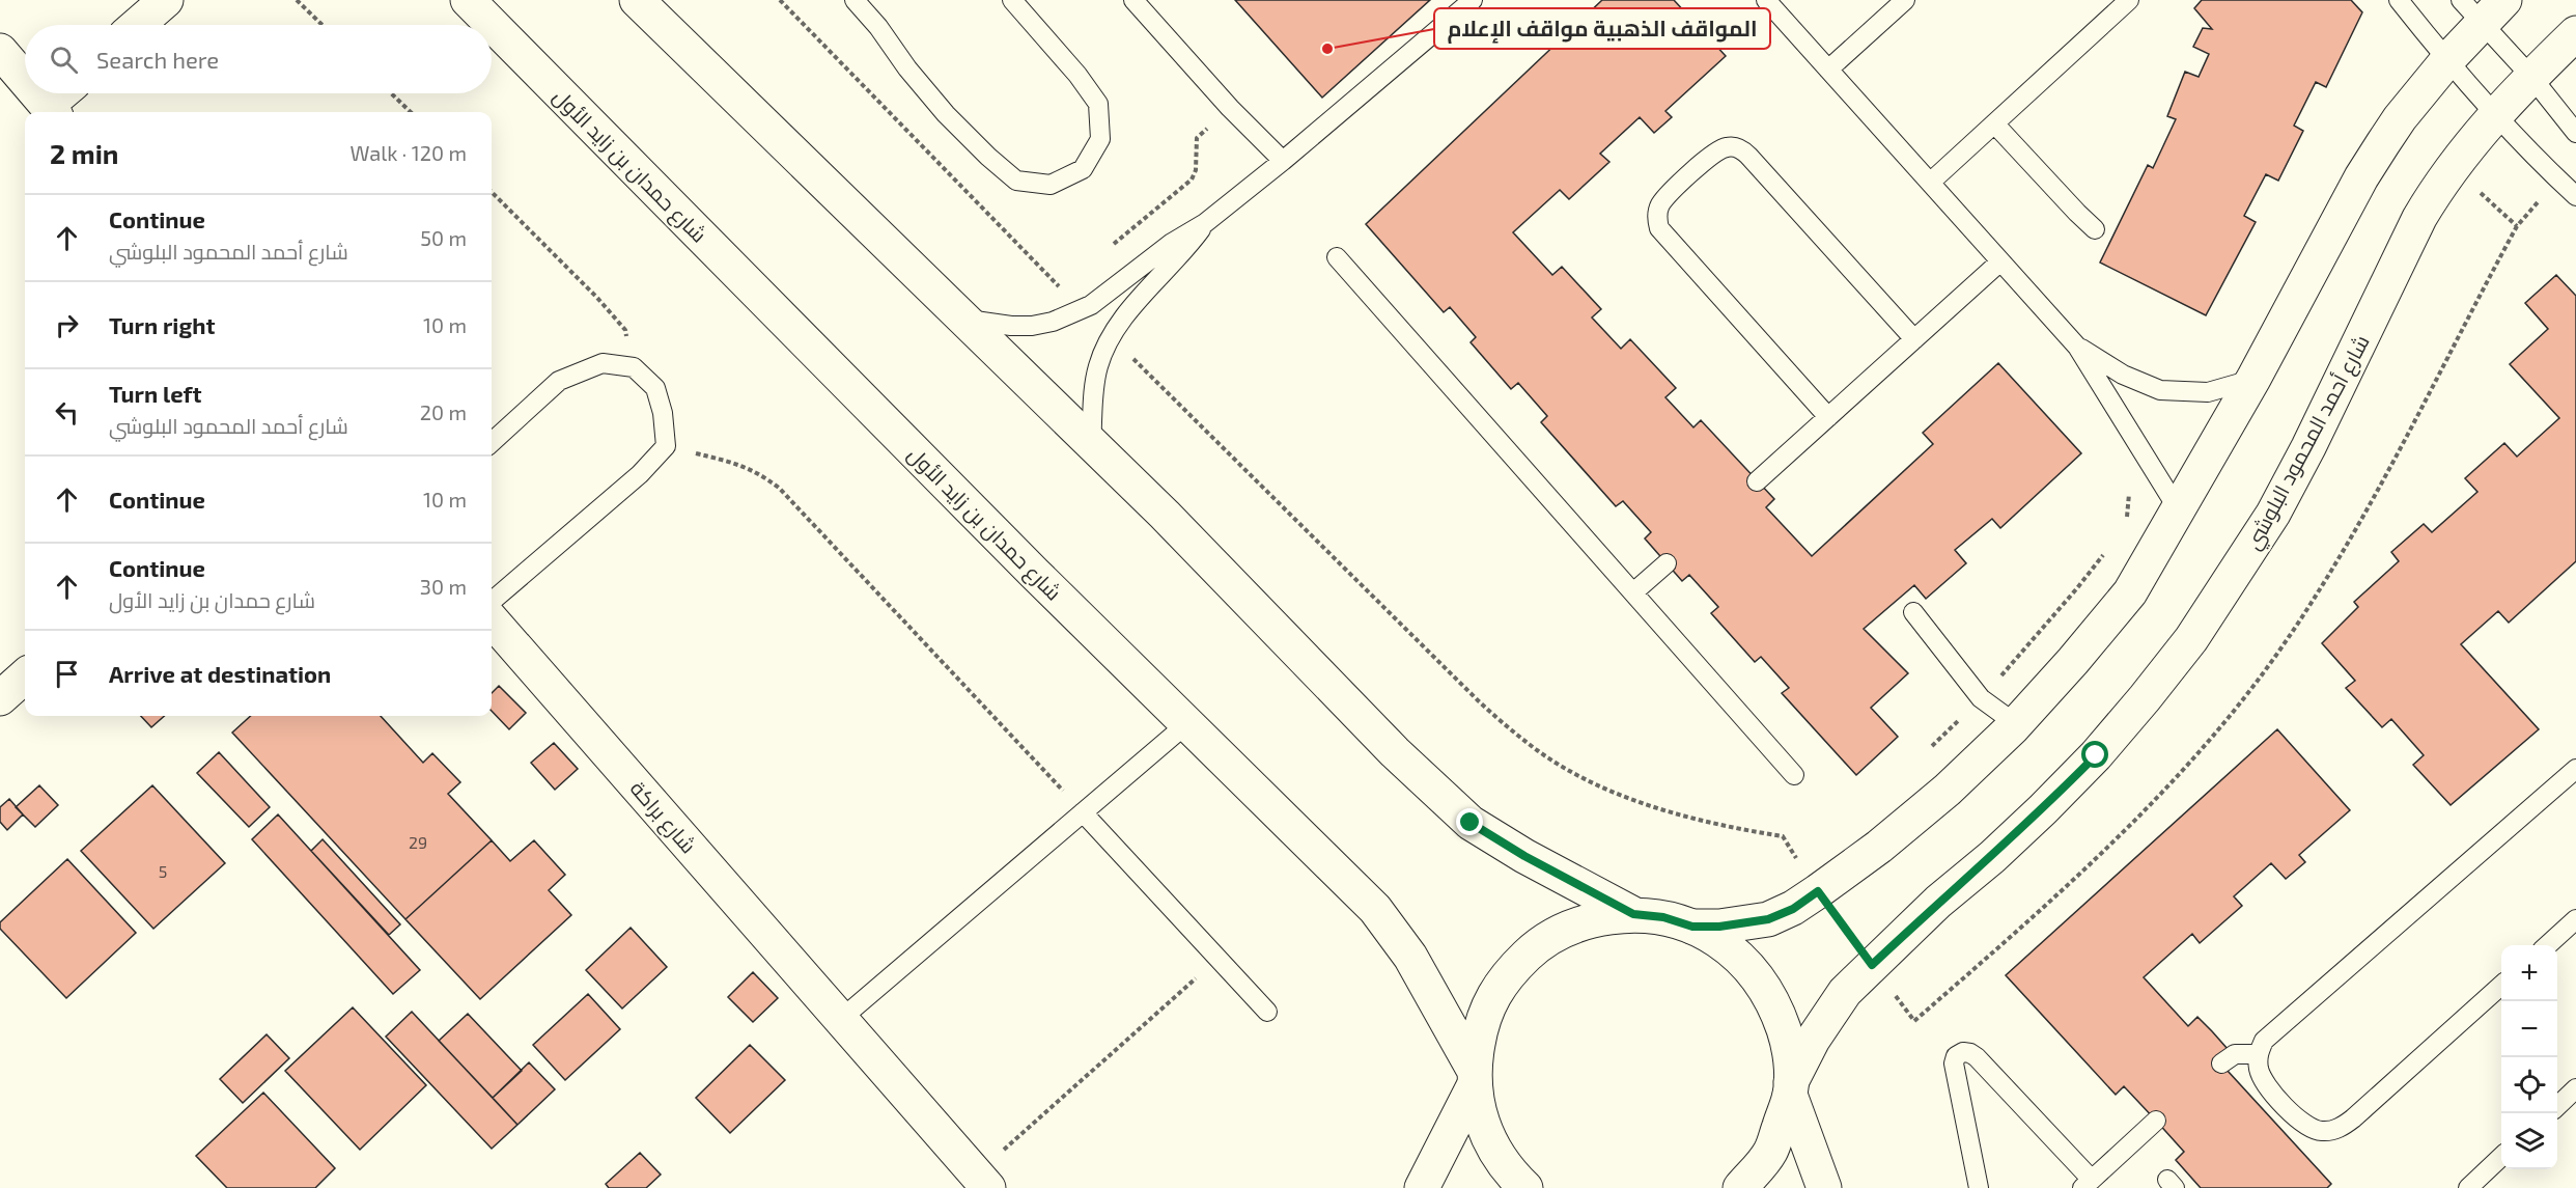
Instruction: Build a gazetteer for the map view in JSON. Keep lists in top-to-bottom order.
{
  "streets": {
    "street": ["شارع حمدان بن زايد الأول", "شارع أحمد المحمود البلوشي", "شارع براكة"]
  },
  "places": ["المواقف الذهبية مواقف الإعلام"],
  "house_numbers": ["29", "5"],
  "page": {
    "search": "Search here",
    "heading": ["2 min", "Walk · 120 m"],
    "list": [
      ["Continue", "شارع أحمد المحمود البلوشي", "50 m"],
      ["Turn right", "10 m"],
      ["Turn left", "شارع أحمد المحمود البلوشي", "20 m"],
      ["Continue", "10 m"],
      ["Continue", "شارع حمدان بن زايد الأول", "30 m"],
      "Arrive at destination"
    ],
    "map_buttons": ["+", "−"]
  }
}
